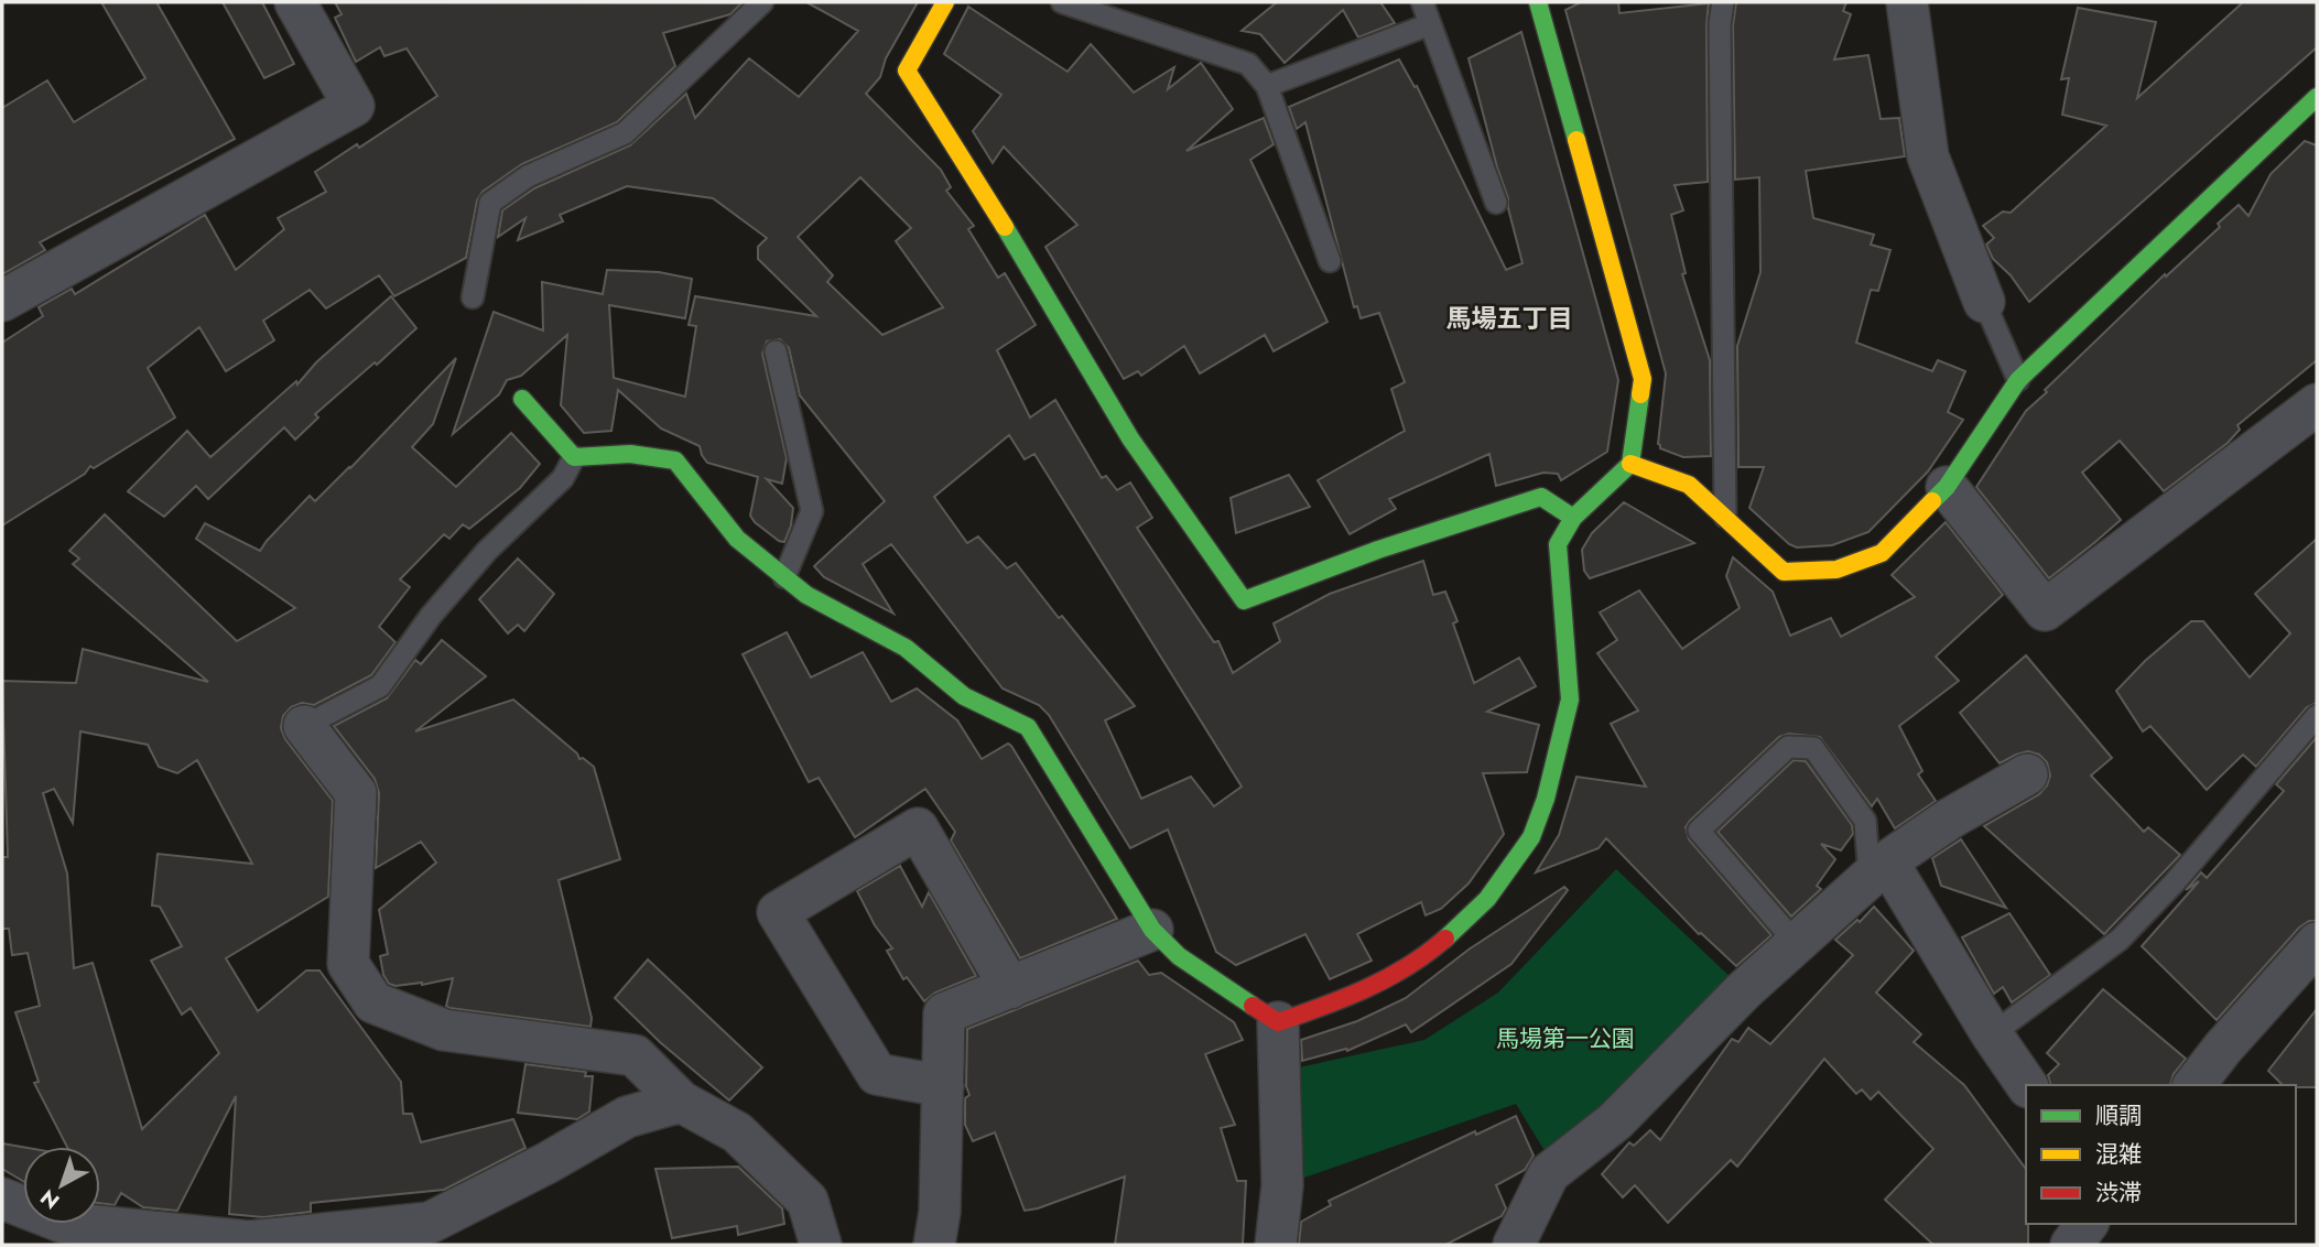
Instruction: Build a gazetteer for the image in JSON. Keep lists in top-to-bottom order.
{
  "districts": ["馬場五丁目"],
  "parks": ["馬場第一公園"],
  "legend": ["順調", "混雑", "渋滞"],
  "north": "bottom left"
}
